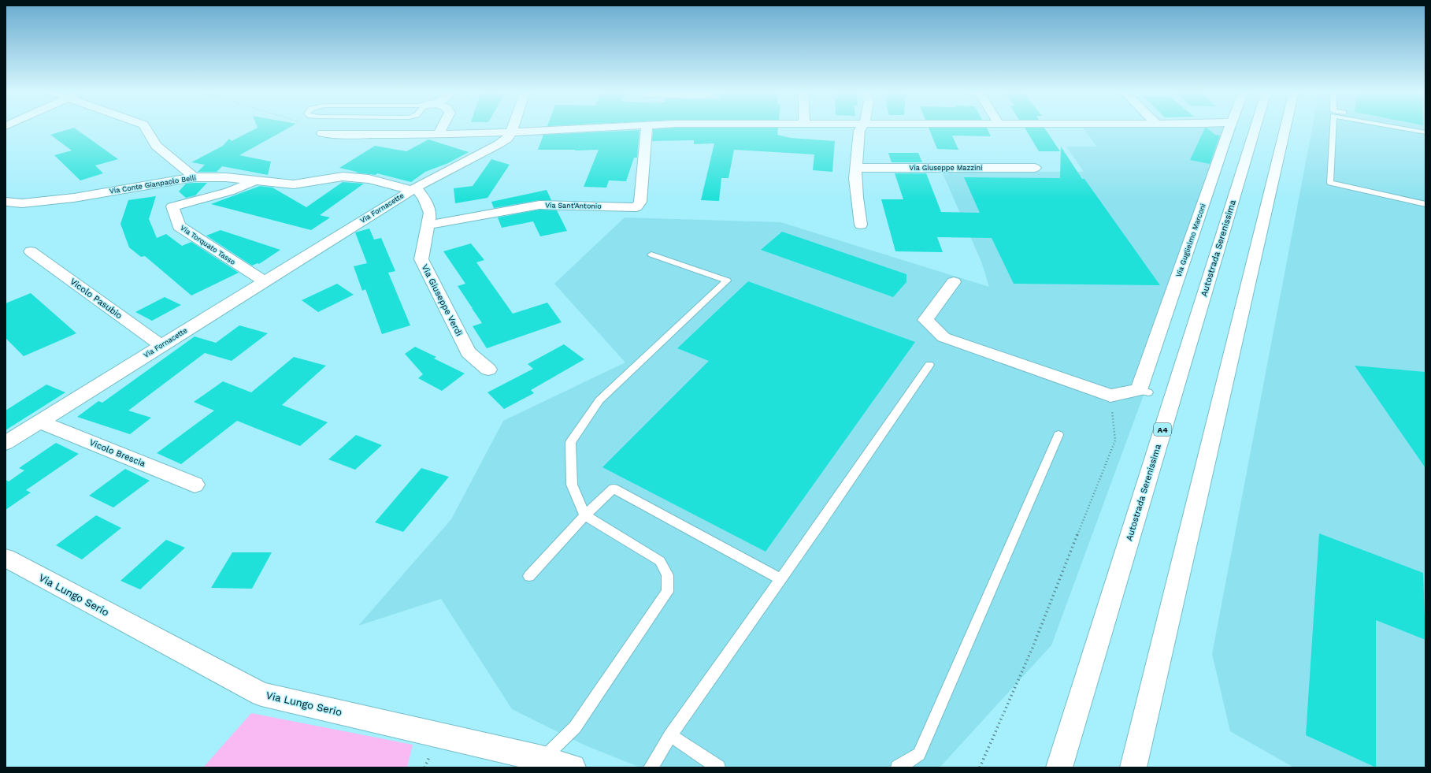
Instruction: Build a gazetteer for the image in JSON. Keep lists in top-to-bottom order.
{
  "streets": {
    "main road": [
      "Via Giuseppe Mazzini",
      "Via Conte Gianpaolo Belli",
      "Via Sant'Antonio",
      "Via Fornacette",
      "Via Guglielmo Marconi",
      "Via Torquato Tasso",
      "Autostrada Serenissima",
      "Vicolo Pasubio",
      "Via Giuseppe Verdi",
      "A4",
      "Vicolo Brescia",
      "Via Lungo Serio"
    ]
  },
  "crossings": [
    ["Via Conte Gianpaolo Belli", "Via Fornacette"],
    ["Via Conte Gianpaolo Belli", "Via Torquato Tasso"],
    ["Via Conte Gianpaolo Belli", "Via Giuseppe Verdi"],
    ["Via Sant'Antonio", "Via Giuseppe Verdi"],
    ["Via Fornacette", "Via Torquato Tasso"],
    ["Via Fornacette", "Vicolo Pasubio"],
    ["Via Fornacette", "Via Giuseppe Verdi"],
    ["Via Fornacette", "Vicolo Brescia"]
  ]
}
